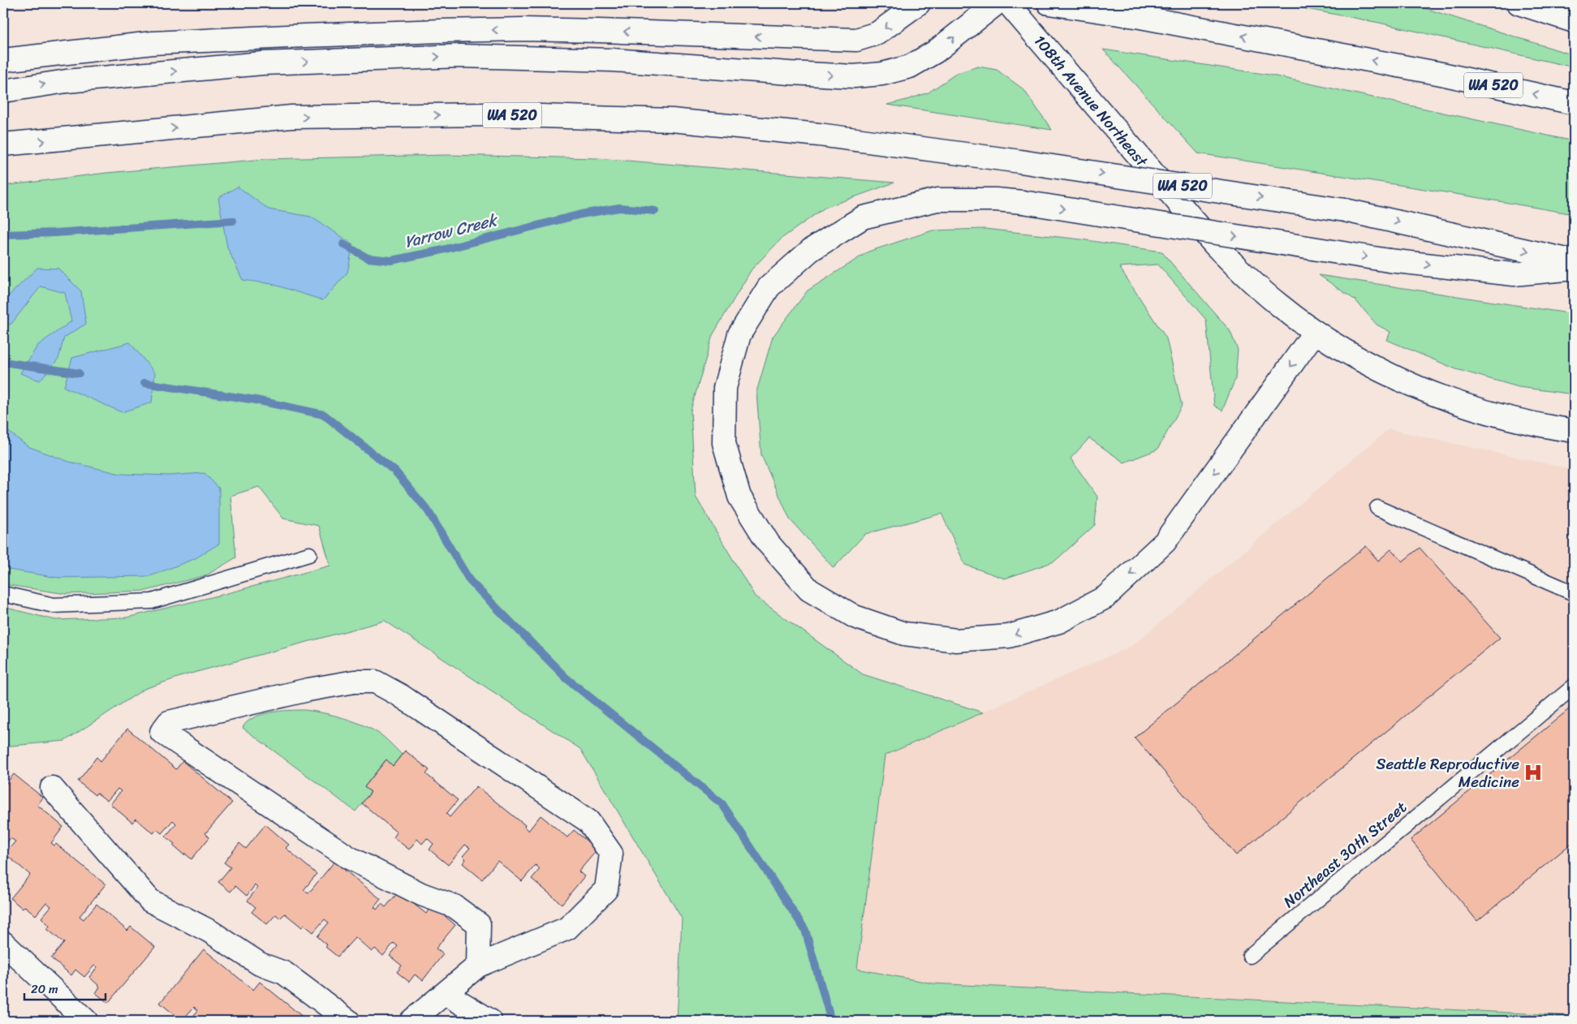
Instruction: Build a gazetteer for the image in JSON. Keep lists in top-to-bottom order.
{
  "streets": {
    "main road": ["WA 520", "108th Avenue Northeast"],
    "lane": ["Northeast 30th Street"]
  },
  "water": ["Yarrow Creek"],
  "places": {
    "hospital": ["Seattle Reproductive Medicine"]
  },
  "scale_bar": "20 m"
}
